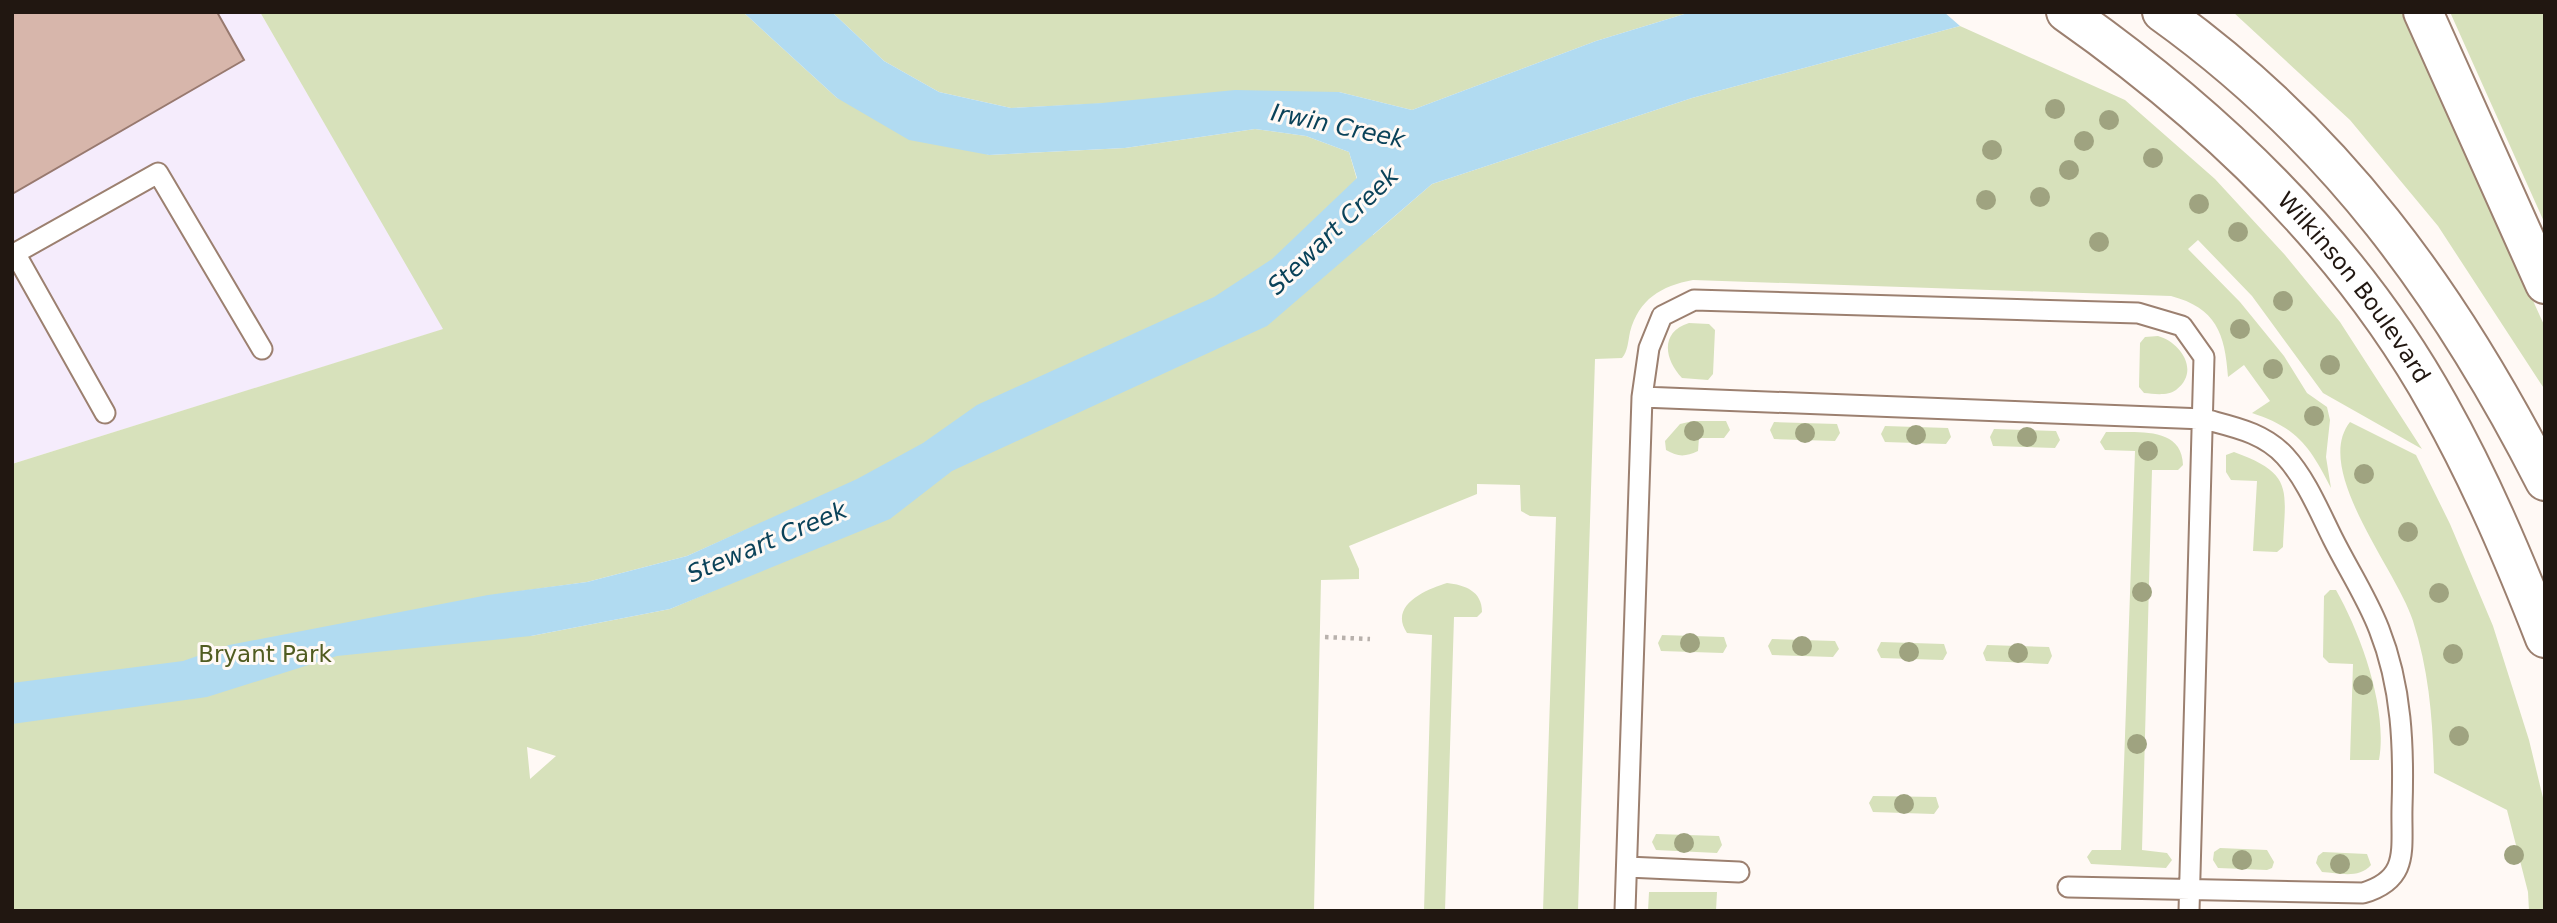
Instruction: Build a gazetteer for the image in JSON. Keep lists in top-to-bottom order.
{
  "streets": {
    "main road": ["Wilkinson Boulevard"]
  },
  "water": ["Irwin Creek", "Stewart Creek"],
  "parks": ["Bryant Park"]
}
